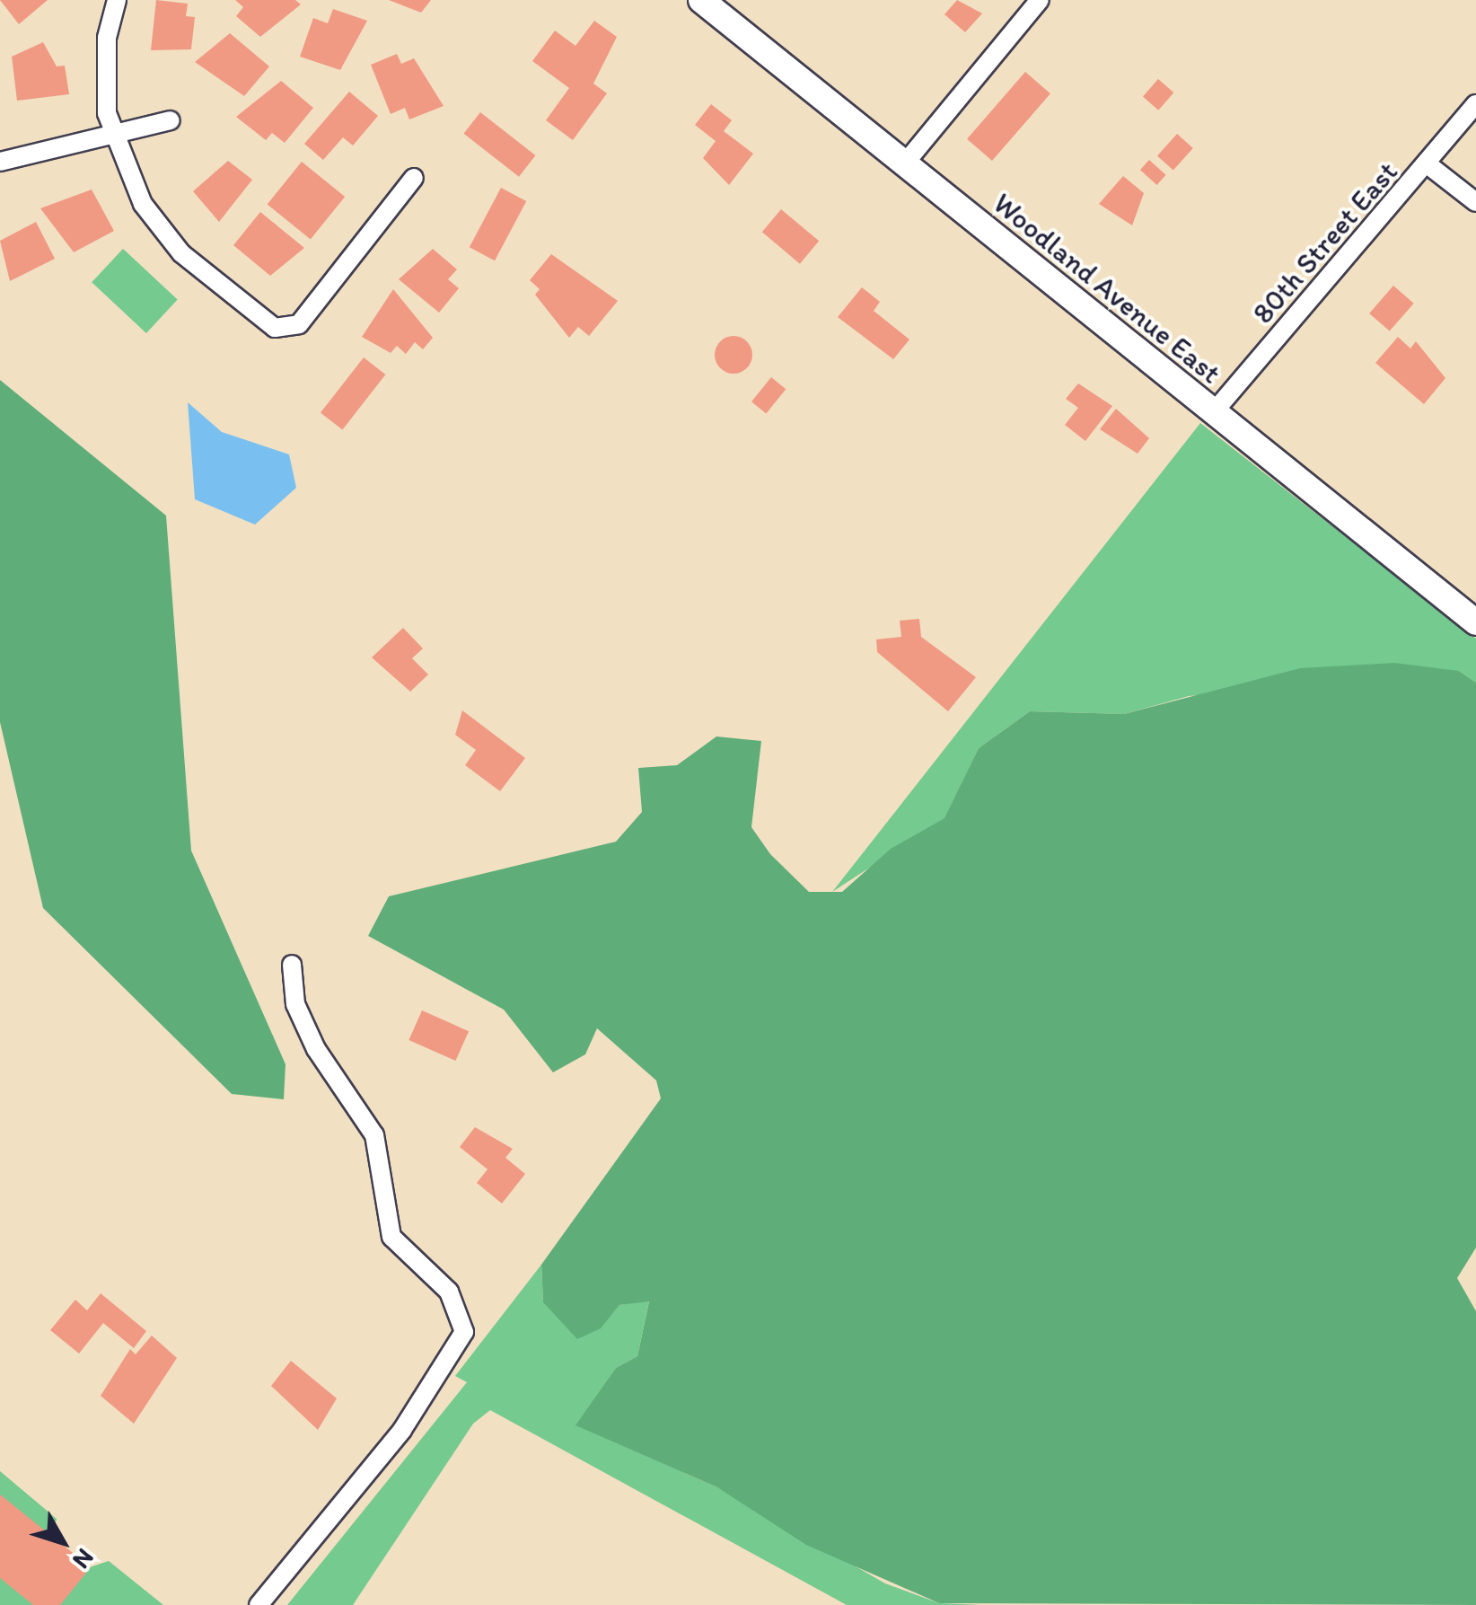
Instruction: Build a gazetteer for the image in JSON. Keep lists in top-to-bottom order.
{
  "streets": {
    "street": ["80th Street East", "Woodland Avenue East"]
  },
  "crossings": [
    ["80th Street East", "Woodland Avenue East"]
  ],
  "north": "bottom right"
}
